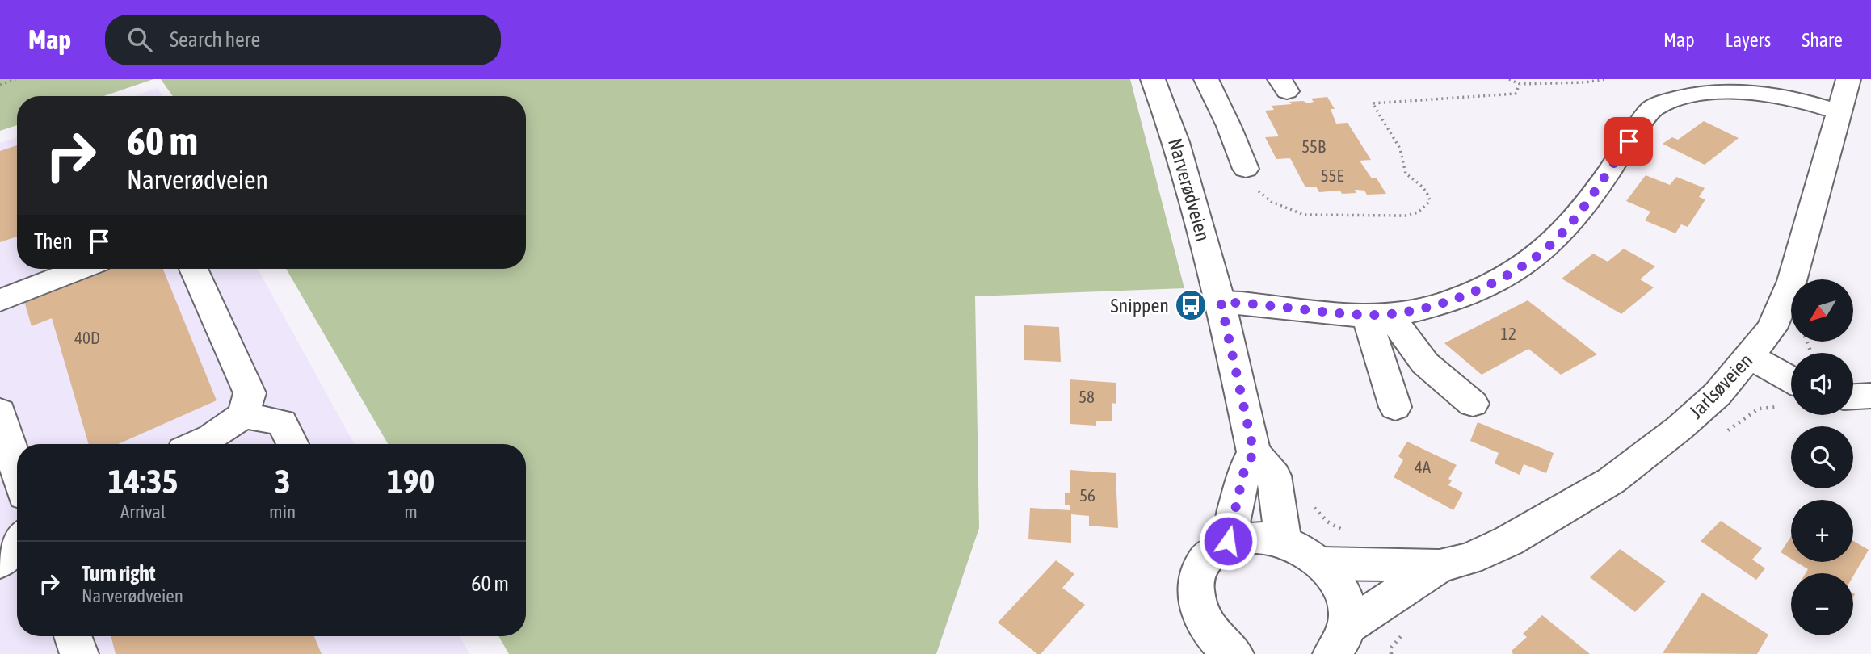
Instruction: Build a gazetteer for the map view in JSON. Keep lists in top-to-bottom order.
{
  "streets": {
    "street": ["Narverødveien", "Jarlsøveien"]
  },
  "places": {
    "bus stop": ["Snippen"]
  },
  "house_numbers": [
    "55B",
    "55E",
    "12",
    "40D",
    "58",
    "4A",
    "56"
  ],
  "north": "bottom left",
  "page": {
    "header": "Map",
    "search": "Search here",
    "nav": ["Map", "Layers", "Share"],
    "turn": ["60 m", "Narverødveien"],
    "then": "Then",
    "map_buttons": ["+", "−"],
    "eta": [
      "14:35",
      "Arrival",
      "3",
      "min",
      "190",
      "m"
    ],
    "list": [
      {
        "name": "Turn right",
        "note": "Narverødveien",
        "value": "60 m"
      }
    ]
  }
}
